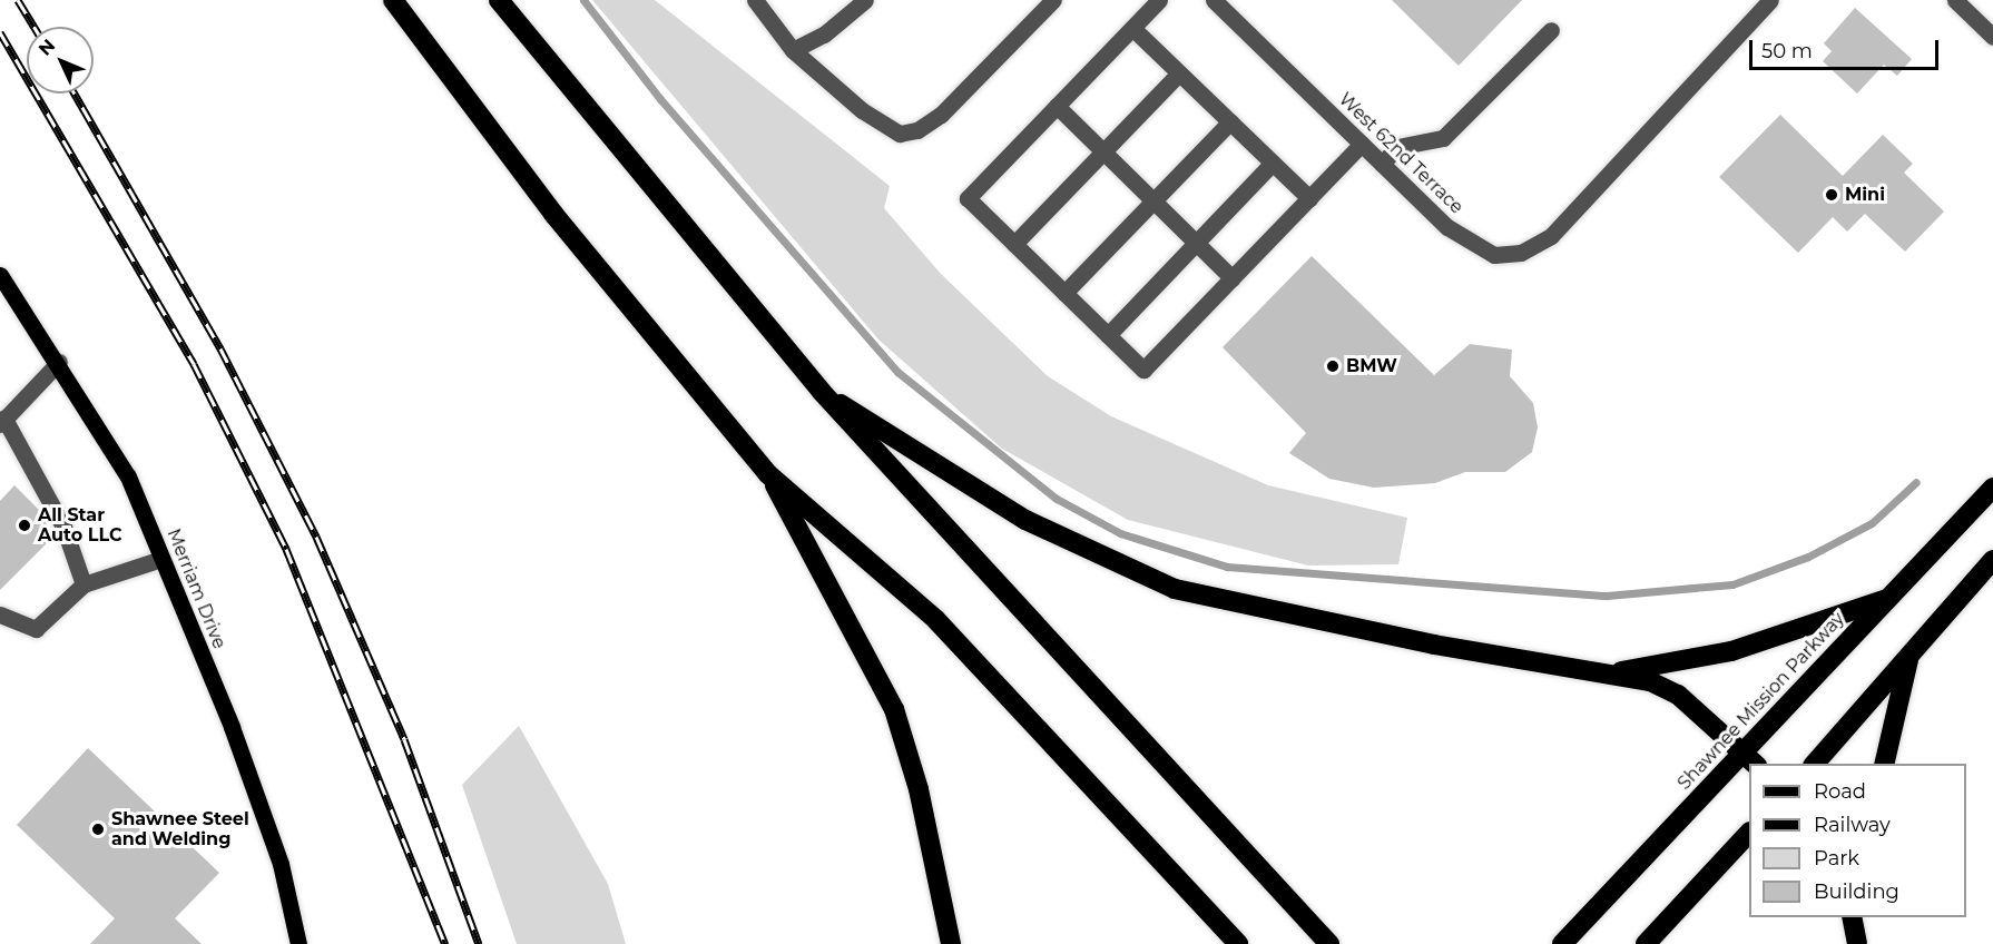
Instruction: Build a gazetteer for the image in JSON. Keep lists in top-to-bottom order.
{
  "streets": {
    "highway": ["Shawnee Mission Parkway"],
    "main road": ["Merriam Drive"],
    "street": ["West 62nd Terrace"]
  },
  "places": [
    "Mini",
    "BMW",
    "All Star Auto LLC",
    "Shawnee Steel and Welding"
  ],
  "legend": [
    "Road",
    "Railway",
    "Park",
    "Building"
  ],
  "scale_bar": "50 m",
  "north": "top left"
}
